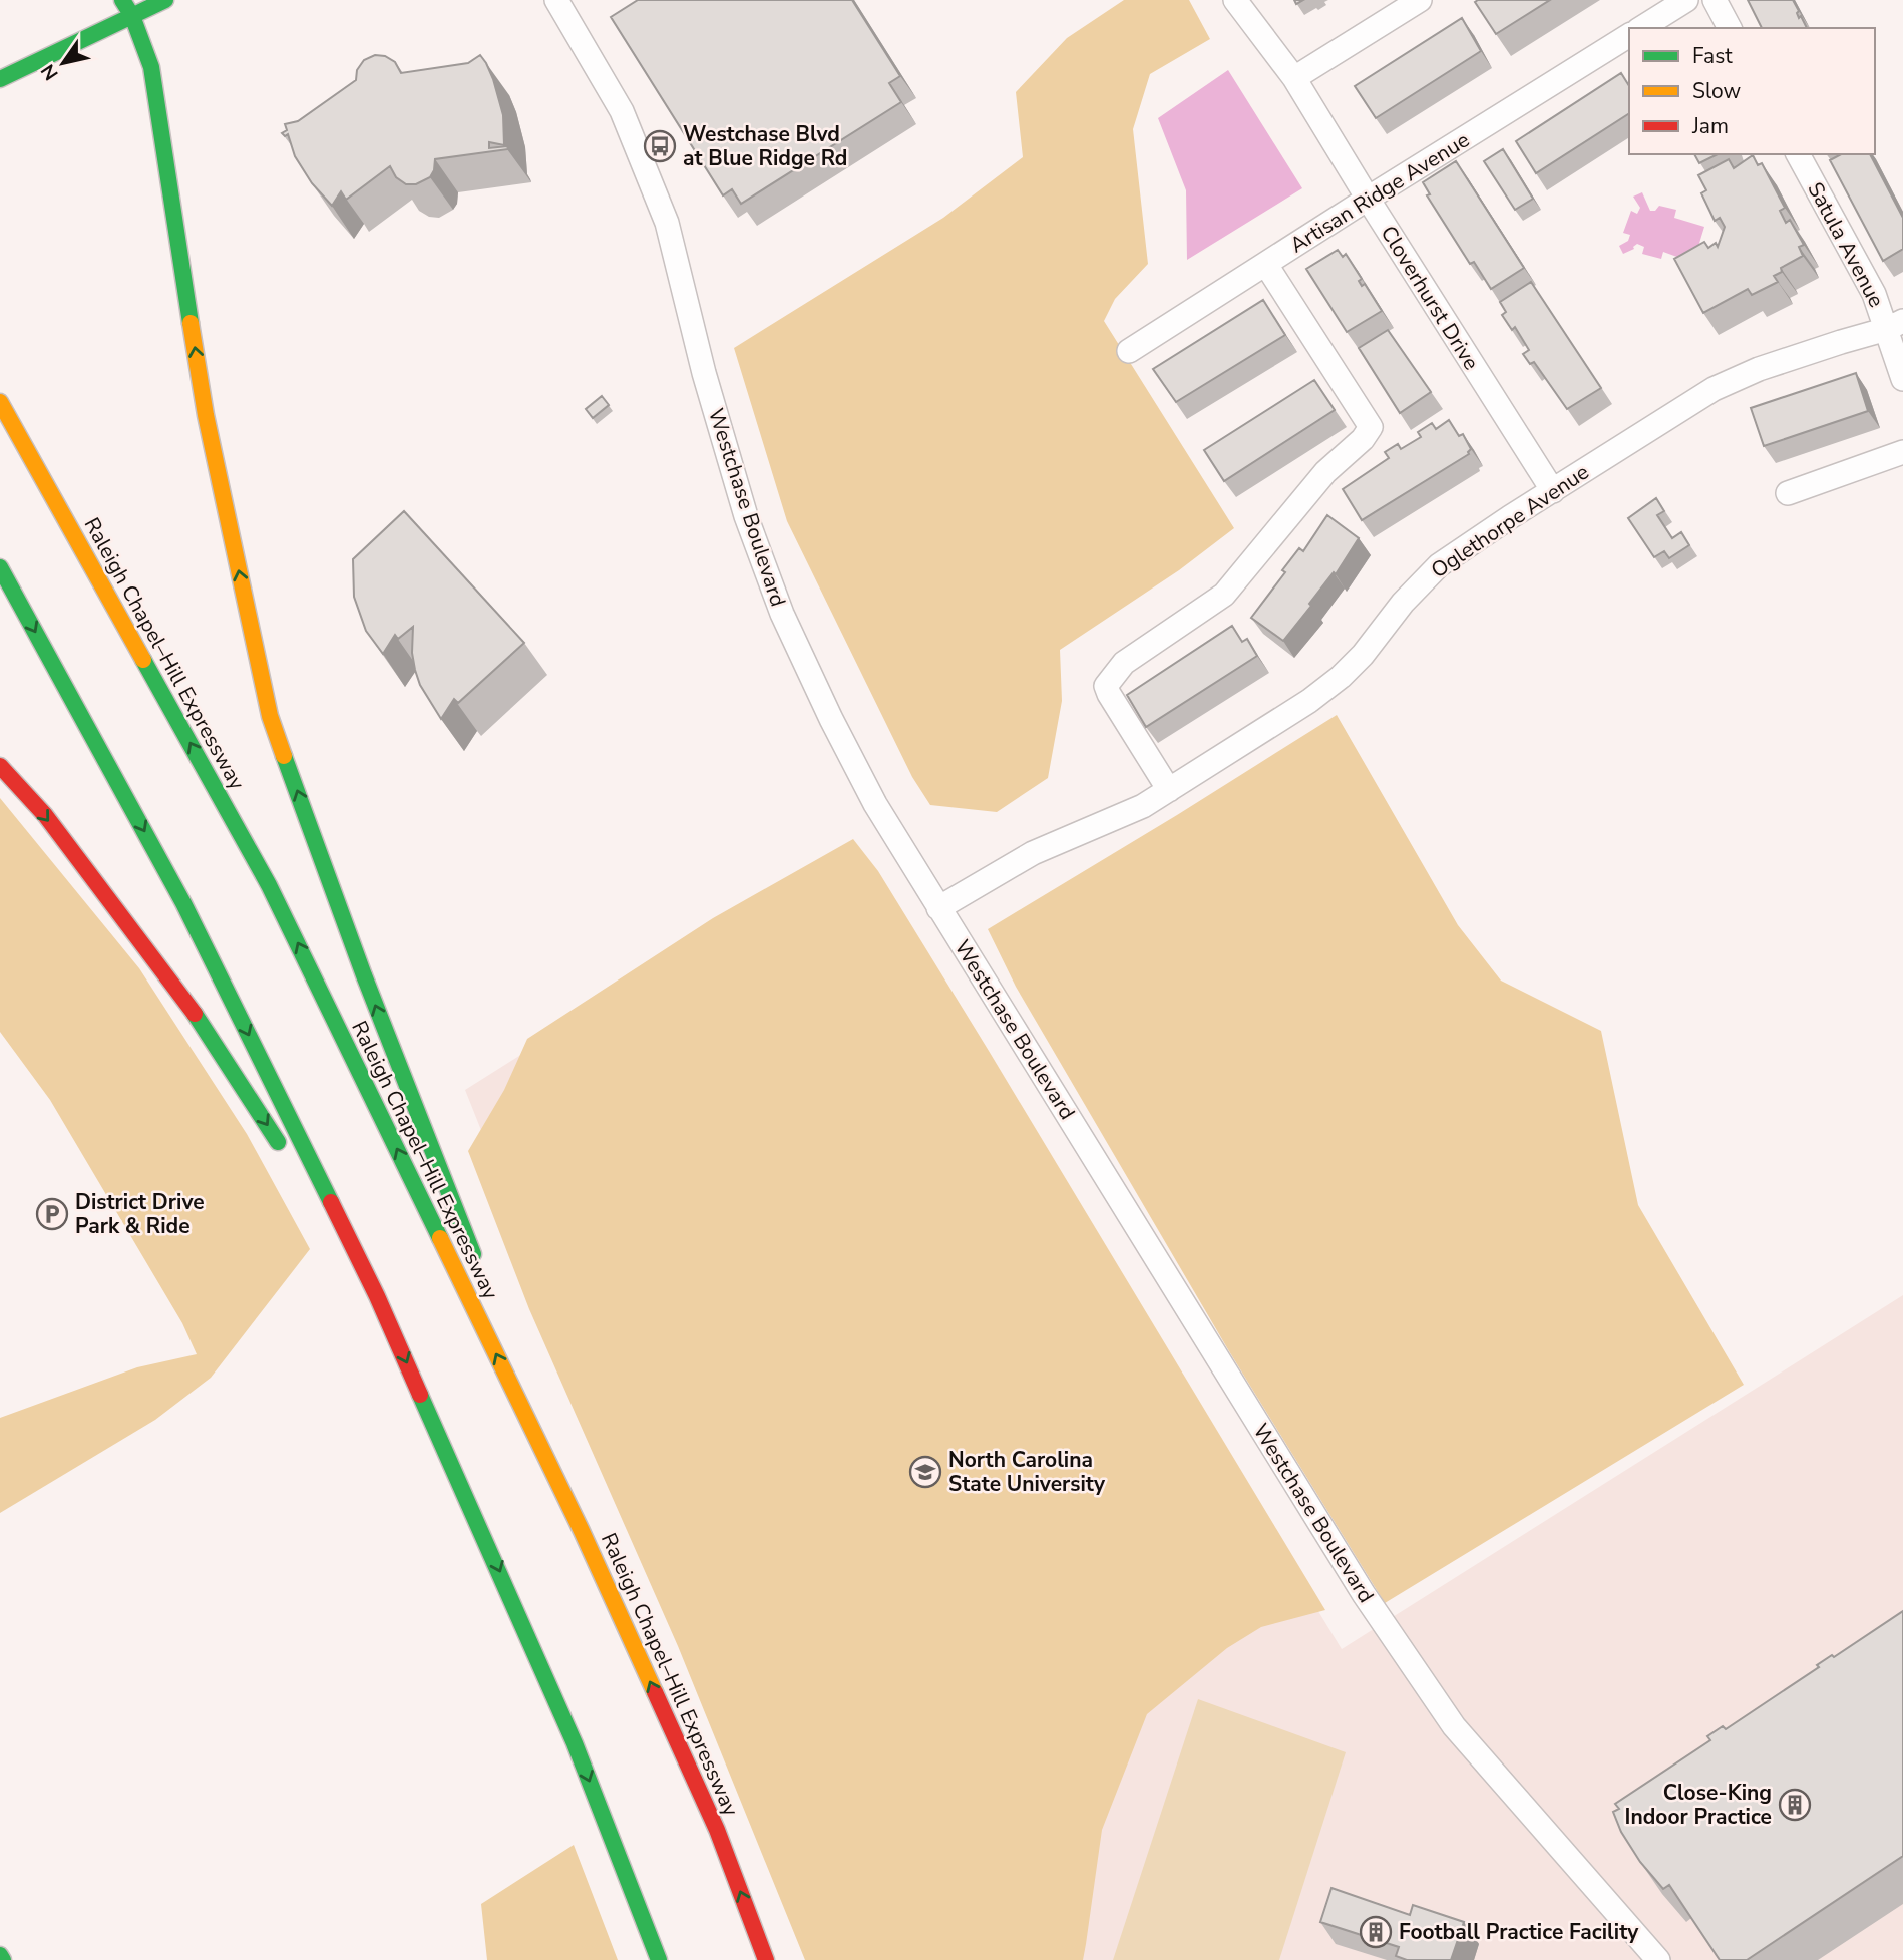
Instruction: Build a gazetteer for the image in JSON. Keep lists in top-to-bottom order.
{
  "streets": {
    "main road": ["Raleigh Chapel–Hill Expressway"],
    "street": [
      "Artisan Ridge Avenue",
      "Satula Avenue",
      "Cloverhurst Drive",
      "Westchase Boulevard",
      "Oglethorpe Avenue"
    ]
  },
  "crossings": [
    ["Artisan Ridge Avenue", "Cloverhurst Drive"],
    ["Satula Avenue", "Oglethorpe Avenue"],
    ["Cloverhurst Drive", "Oglethorpe Avenue"],
    ["Westchase Boulevard", "Oglethorpe Avenue"]
  ],
  "places": {
    "bus stop": ["Westchase Blvd at Blue Ridge Rd"],
    "parking": ["District Drive Park & Ride"],
    "school or university": ["North Carolina State University"],
    "building": ["Close-King Indoor Practice", "Football Practice Facility"]
  },
  "legend": ["Fast", "Slow", "Jam"],
  "north": "bottom left"
}
